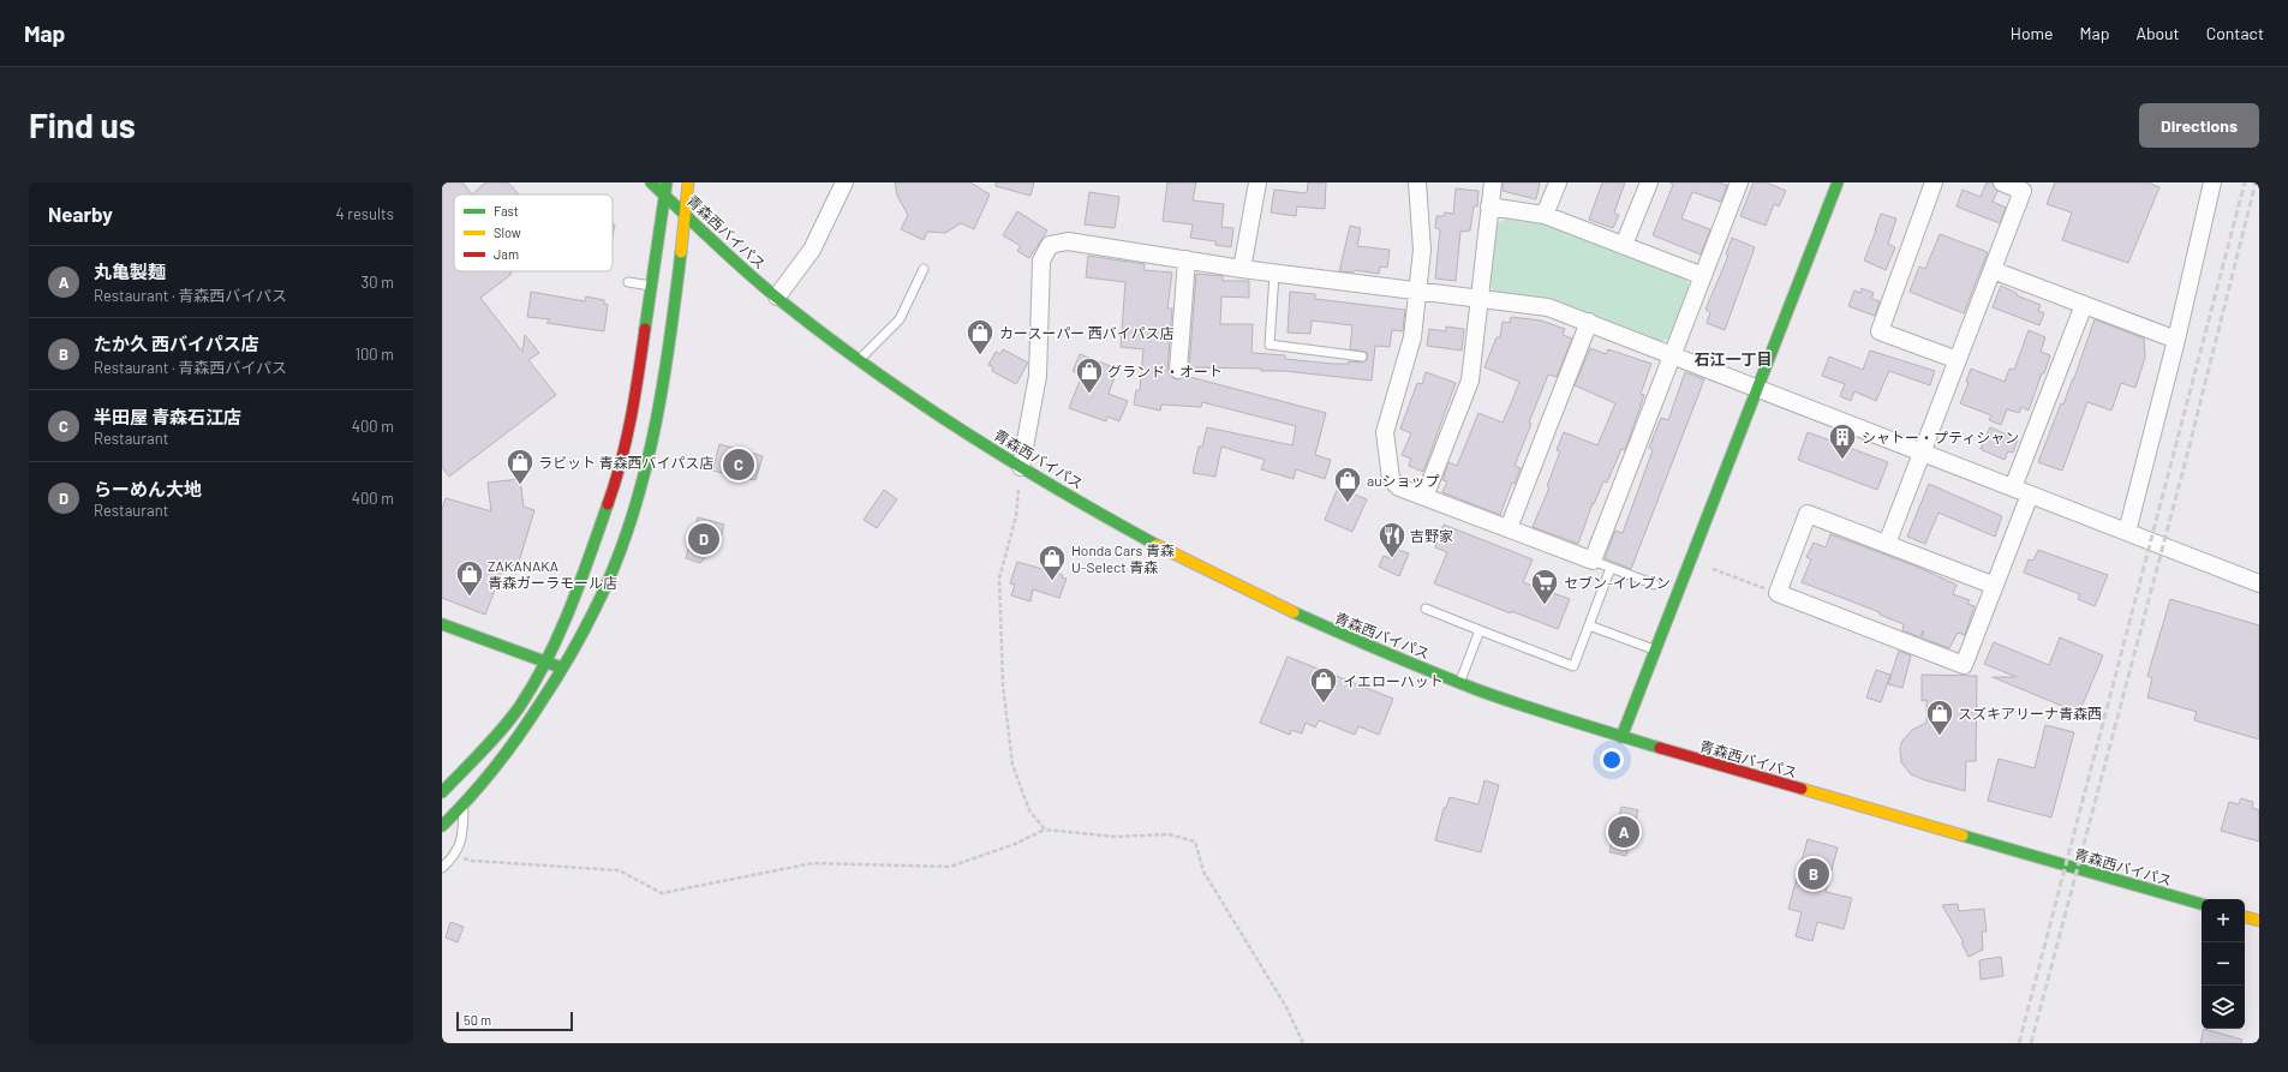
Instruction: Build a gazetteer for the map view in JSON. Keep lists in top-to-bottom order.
{
  "streets": {
    "main road": ["青森西バイパス"]
  },
  "districts": ["石江一丁目"],
  "places": {
    "shop": [
      "カースーパー 西バイパス店",
      "グランド・オート",
      "ラビット 青森西バイパス店",
      "auショップ",
      "Honda Cars 青森 U-Select 青森",
      "ZAKANAKA 青森ガーラモール店",
      "イエローハット",
      "スズキアリーナ青森西"
    ],
    "building": ["シャトー・プティシャン"],
    "restaurant": ["吉野家"],
    "supermarket": ["セブン-イレブン"]
  },
  "legend": ["Fast", "Slow", "Jam"],
  "scale_bar": "50 m",
  "page": {
    "header": "Map",
    "nav": [
      "Home",
      "Map",
      "About",
      "Contact"
    ],
    "buttons": "Directions",
    "title": "Find us",
    "heading": ["Nearby", "4 results"],
    "list": [
      {
        "mark": "A",
        "name": "丸亀製麺",
        "note": "Restaurant · 青森西バイパス",
        "value": "30 m"
      },
      {
        "mark": "B",
        "name": "たか久 西バイパス店",
        "note": "Restaurant · 青森西バイパス",
        "value": "100 m"
      },
      {
        "mark": "C",
        "name": "半田屋 青森石江店",
        "note": "Restaurant",
        "value": "400 m"
      },
      {
        "mark": "D",
        "name": "らーめん大地",
        "note": "Restaurant",
        "value": "400 m"
      }
    ],
    "pins": [
      "C",
      "D",
      "A",
      "B"
    ],
    "map_buttons": ["+", "−"],
    "scale": "50 m"
  }
}
